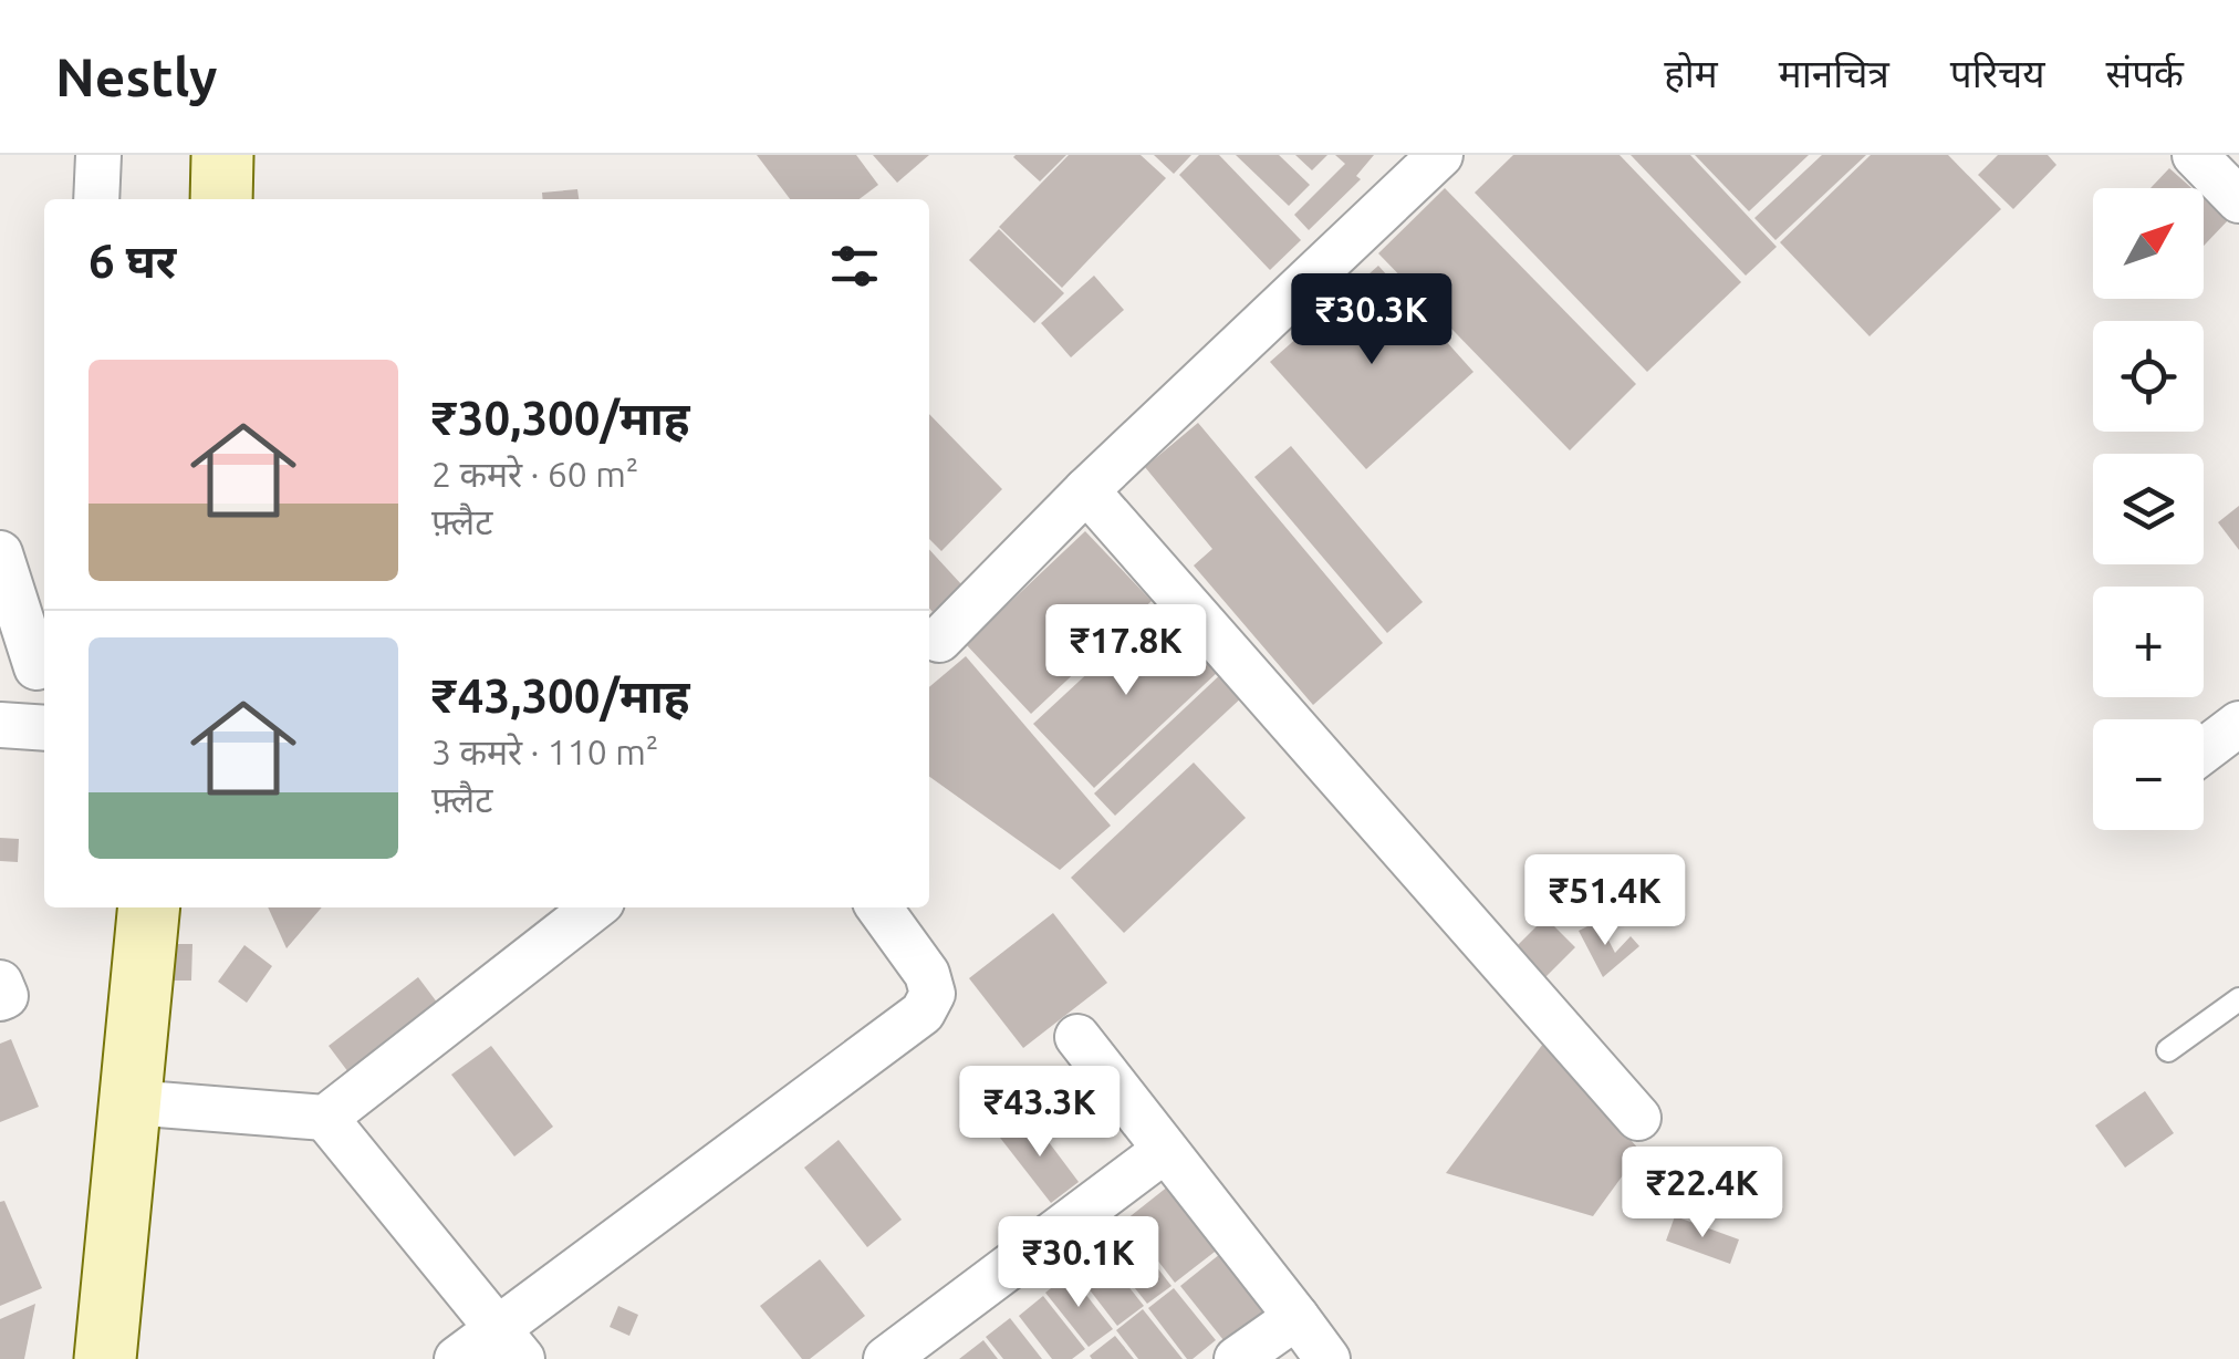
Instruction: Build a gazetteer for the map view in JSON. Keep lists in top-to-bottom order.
{
  "north": "top right",
  "page": {
    "header": "Nestly",
    "nav": [
      "होम",
      "मानचित्र",
      "परिचय",
      "संपर्क"
    ],
    "map_buttons": ["+", "−"],
    "heading": "6 घर",
    "price": [
      "₹30.3K",
      "₹17.8K",
      "₹51.4K",
      "₹43.3K",
      "₹22.4K",
      "₹30.1K"
    ],
    "list": [
      {
        "name": "₹30,300/माह",
        "note": "2 कमरे · 60 m² · फ़्लैट"
      },
      {
        "name": "₹43,300/माह",
        "note": "3 कमरे · 110 m² · फ़्लैट"
      }
    ]
  }
}
